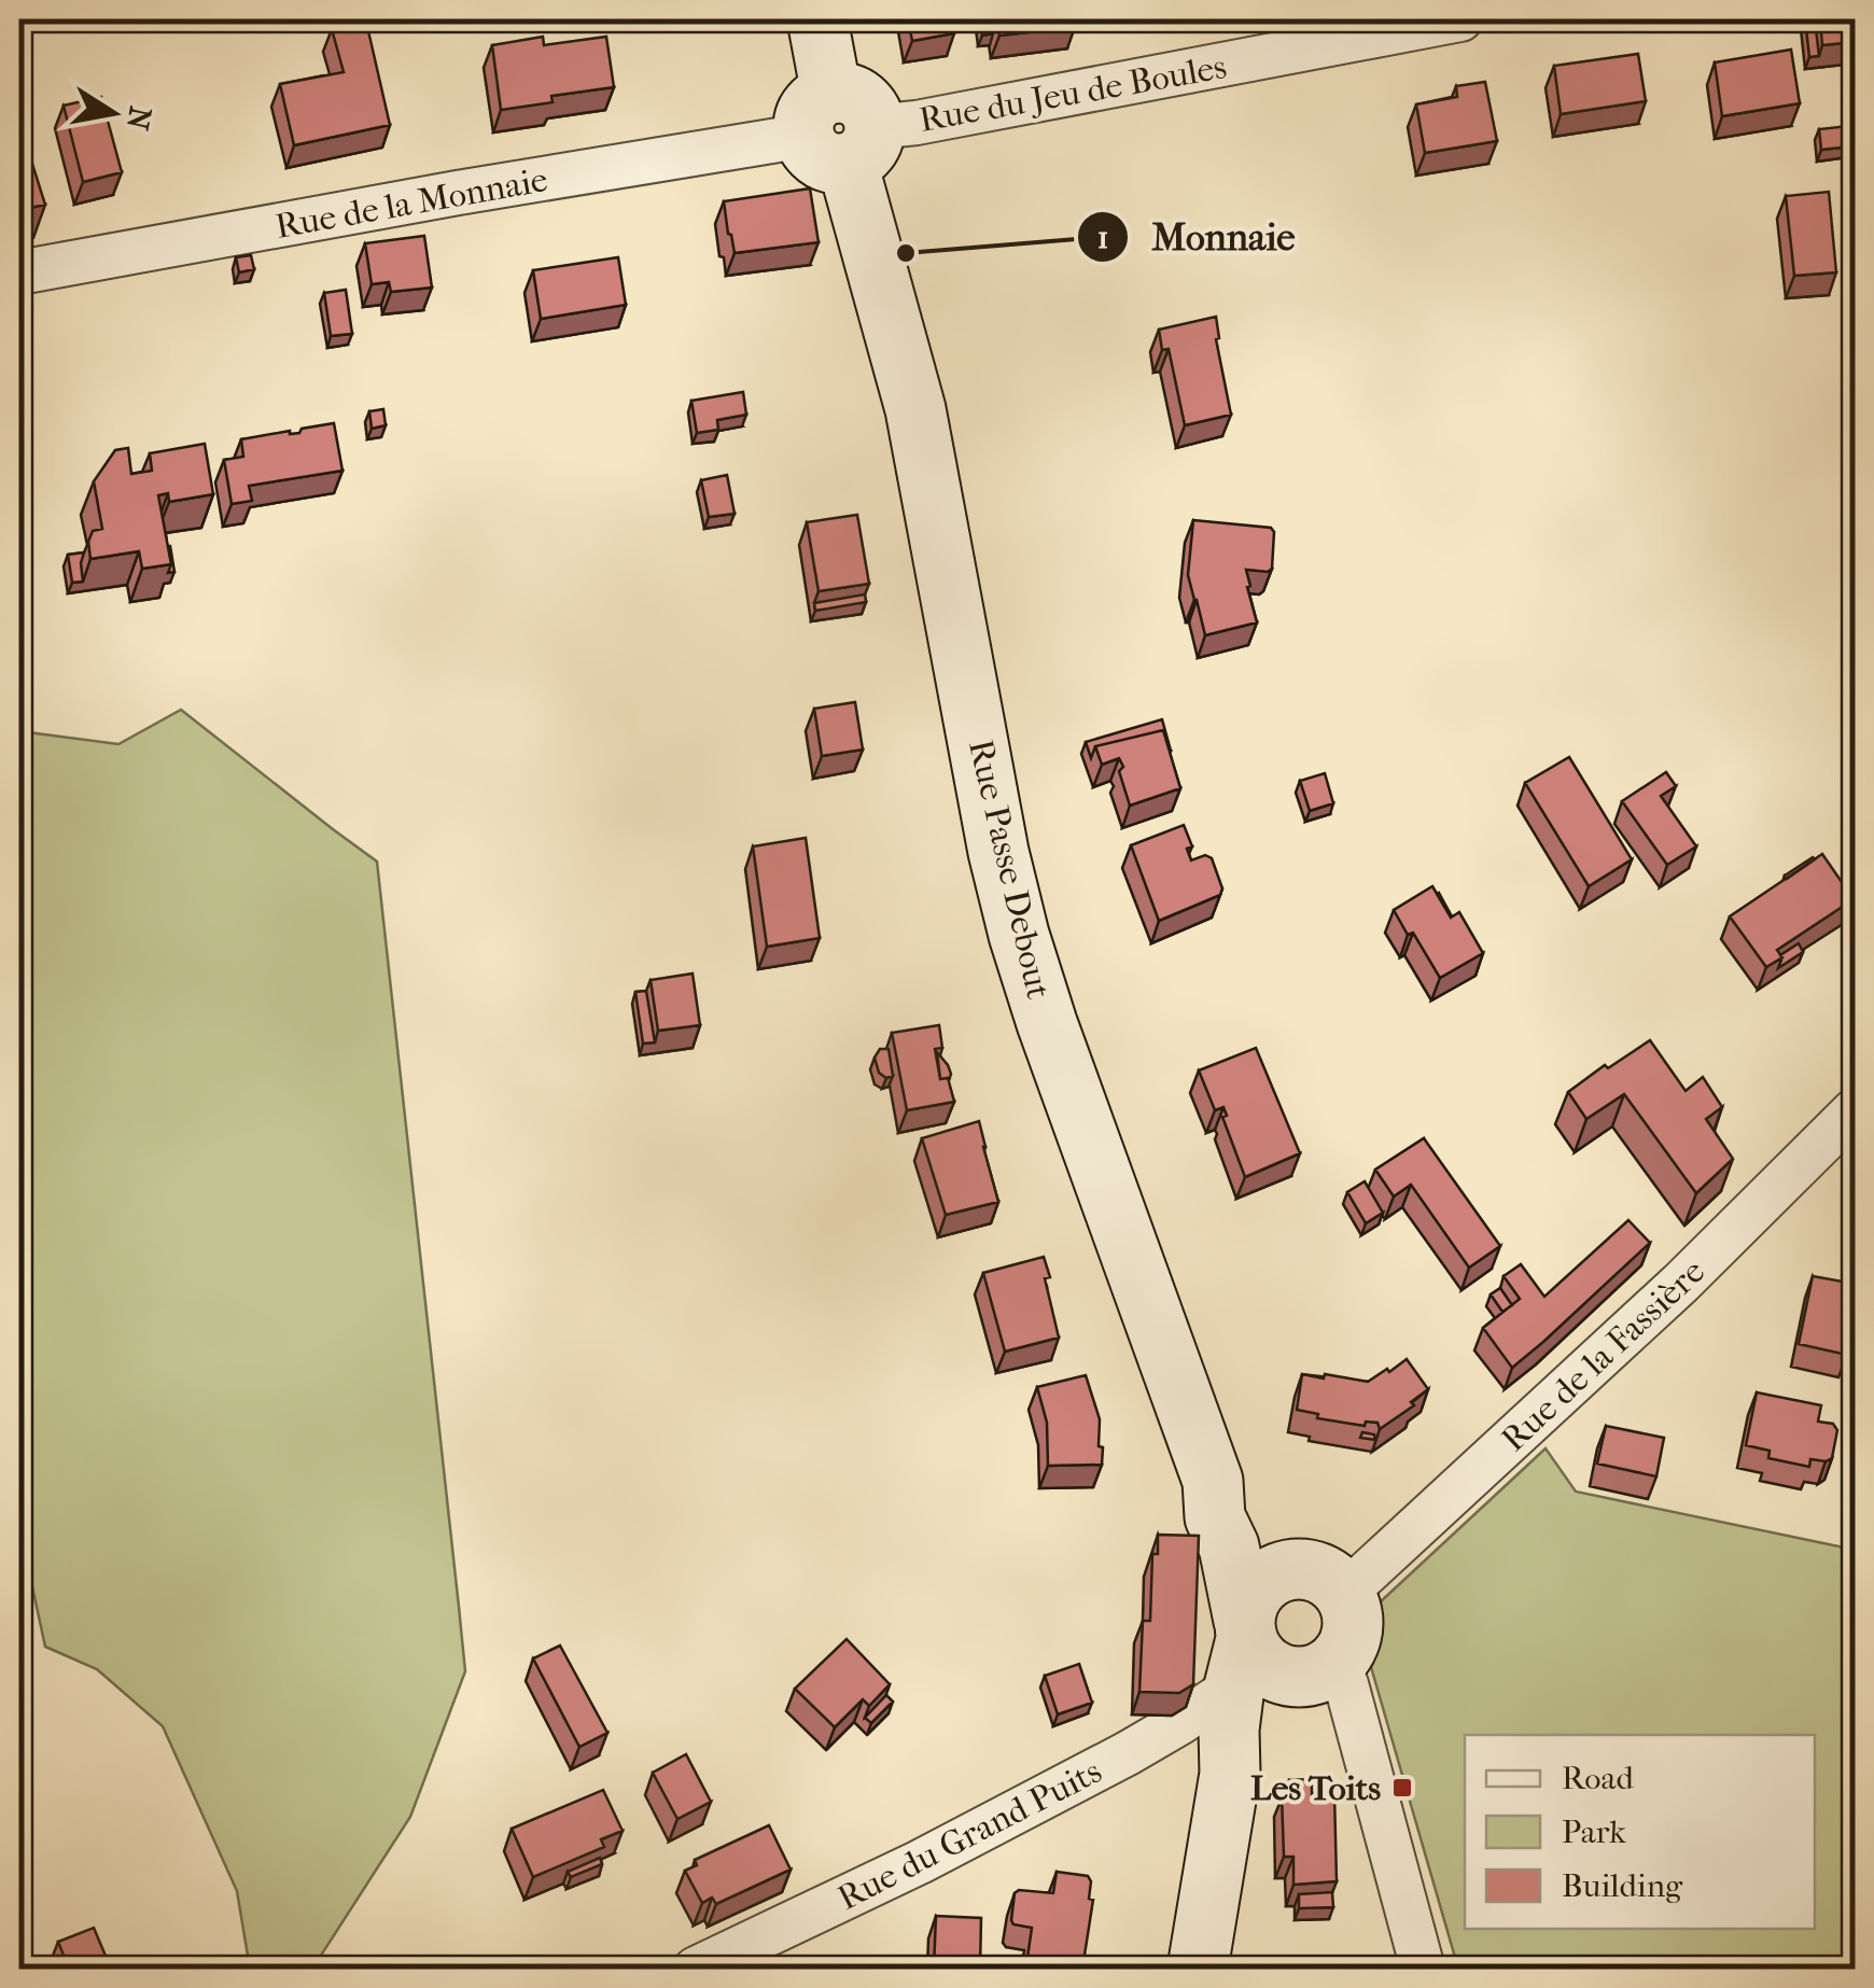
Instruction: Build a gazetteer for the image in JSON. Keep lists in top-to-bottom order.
{
  "streets": {
    "main road": ["Rue Passe Debout"],
    "street": [
      "Rue du Jeu de Boules",
      "Rue de la Monnaie",
      "Rue de la Fassière",
      "Rue du Grand Puits"
    ]
  },
  "crossings": [
    ["Rue du Jeu de Boules", "Rue de la Monnaie"],
    ["Rue du Jeu de Boules", "Rue Passe Debout"],
    ["Rue de la Monnaie", "Rue Passe Debout"],
    ["Rue Passe Debout", "Rue du Grand Puits"]
  ],
  "places": {
    "other": ["Monnaie"],
    "transit": ["Les Toits"]
  },
  "legend": ["Road", "Park", "Building"],
  "north": "right"
}
